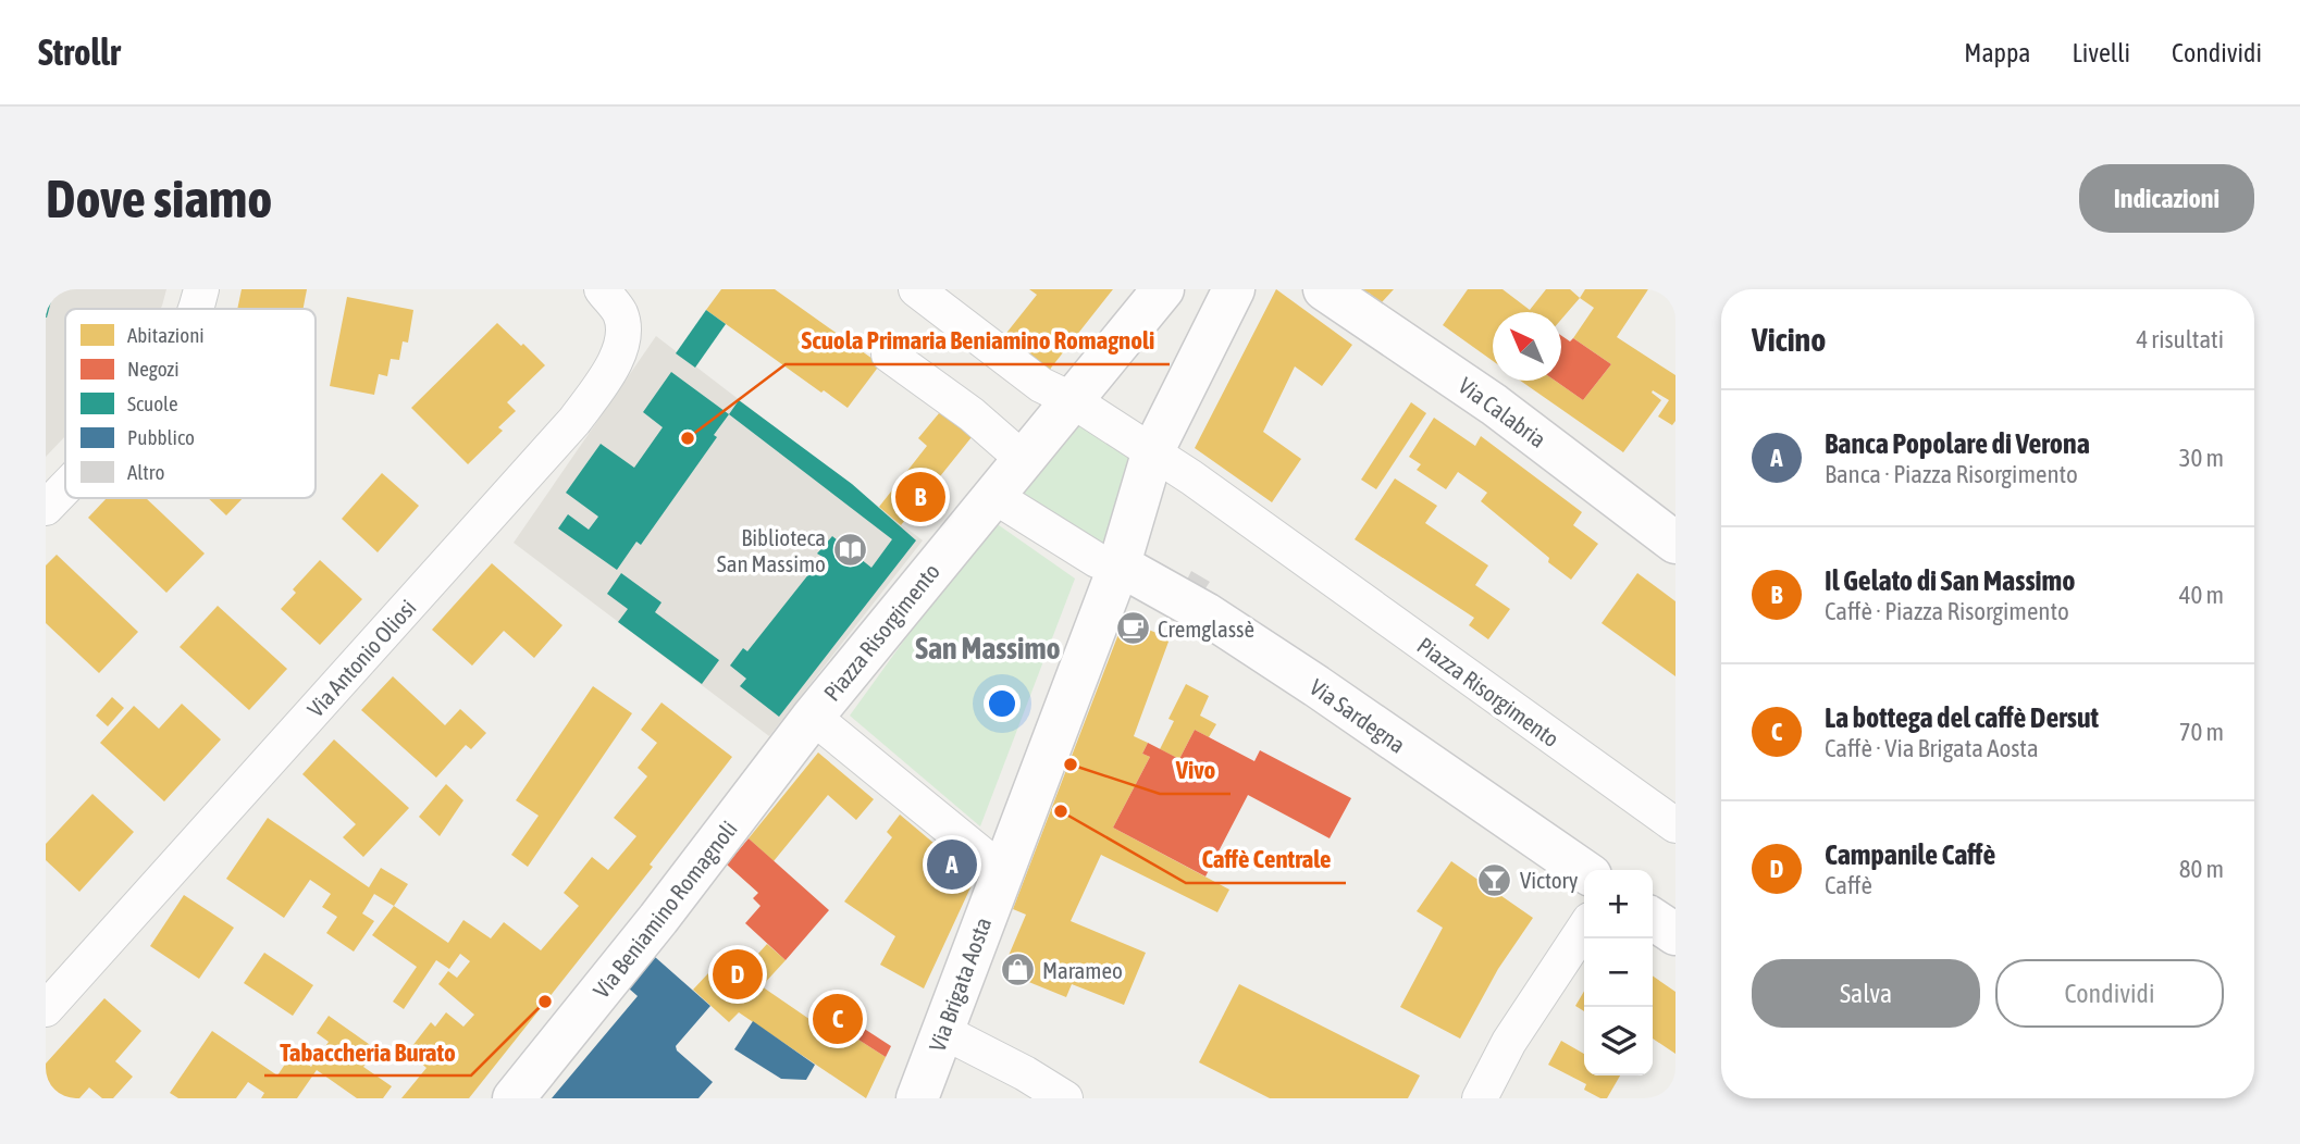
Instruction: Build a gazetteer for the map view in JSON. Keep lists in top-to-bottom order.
{
  "streets": {
    "street": [
      "Via Calabria",
      "Piazza Risorgimento",
      "Via Antonio Oliosi",
      "Via Sardegna",
      "Via Beniamino Romagnoli",
      "Via Brigata Aosta"
    ]
  },
  "crossings": [
    ["Piazza Risorgimento", "Via Beniamino Romagnoli"],
    ["Piazza Risorgimento", "Via Brigata Aosta"]
  ],
  "districts": ["San Massimo"],
  "places": {
    "other": [
      "Scuola Primaria Beniamino Romagnoli",
      "Vivo",
      "Caffè Centrale",
      "Tabaccheria Burato"
    ],
    "library": ["Biblioteca San Massimo"],
    "cafe": ["Cremglassè"],
    "bar": ["Victory"],
    "shop": ["Marameo"]
  },
  "legend": [
    "Abitazioni",
    "Negozi",
    "Scuole",
    "Pubblico",
    "Altro"
  ],
  "north": "top left",
  "page": {
    "header": "Strollr",
    "nav": ["Mappa", "Livelli", "Condividi"],
    "buttons": [
      "Indicazioni",
      ["Salva", "Condividi"]
    ],
    "title": "Dove siamo",
    "heading": ["Vicino", "4 risultati"],
    "list": [
      {
        "mark": "A",
        "name": "Banca Popolare di Verona",
        "note": "Banca · Piazza Risorgimento",
        "value": "30 m"
      },
      {
        "mark": "B",
        "name": "Il Gelato di San Massimo",
        "note": "Caffè · Piazza Risorgimento",
        "value": "40 m"
      },
      {
        "mark": "C",
        "name": "La bottega del caffè Dersut",
        "note": "Caffè · Via Brigata Aosta",
        "value": "70 m"
      },
      {
        "mark": "D",
        "name": "Campanile Caffè",
        "note": "Caffè",
        "value": "80 m"
      }
    ],
    "pins": [
      "B",
      "A",
      "D",
      "C"
    ],
    "map_buttons": ["+", "−"]
  }
}
